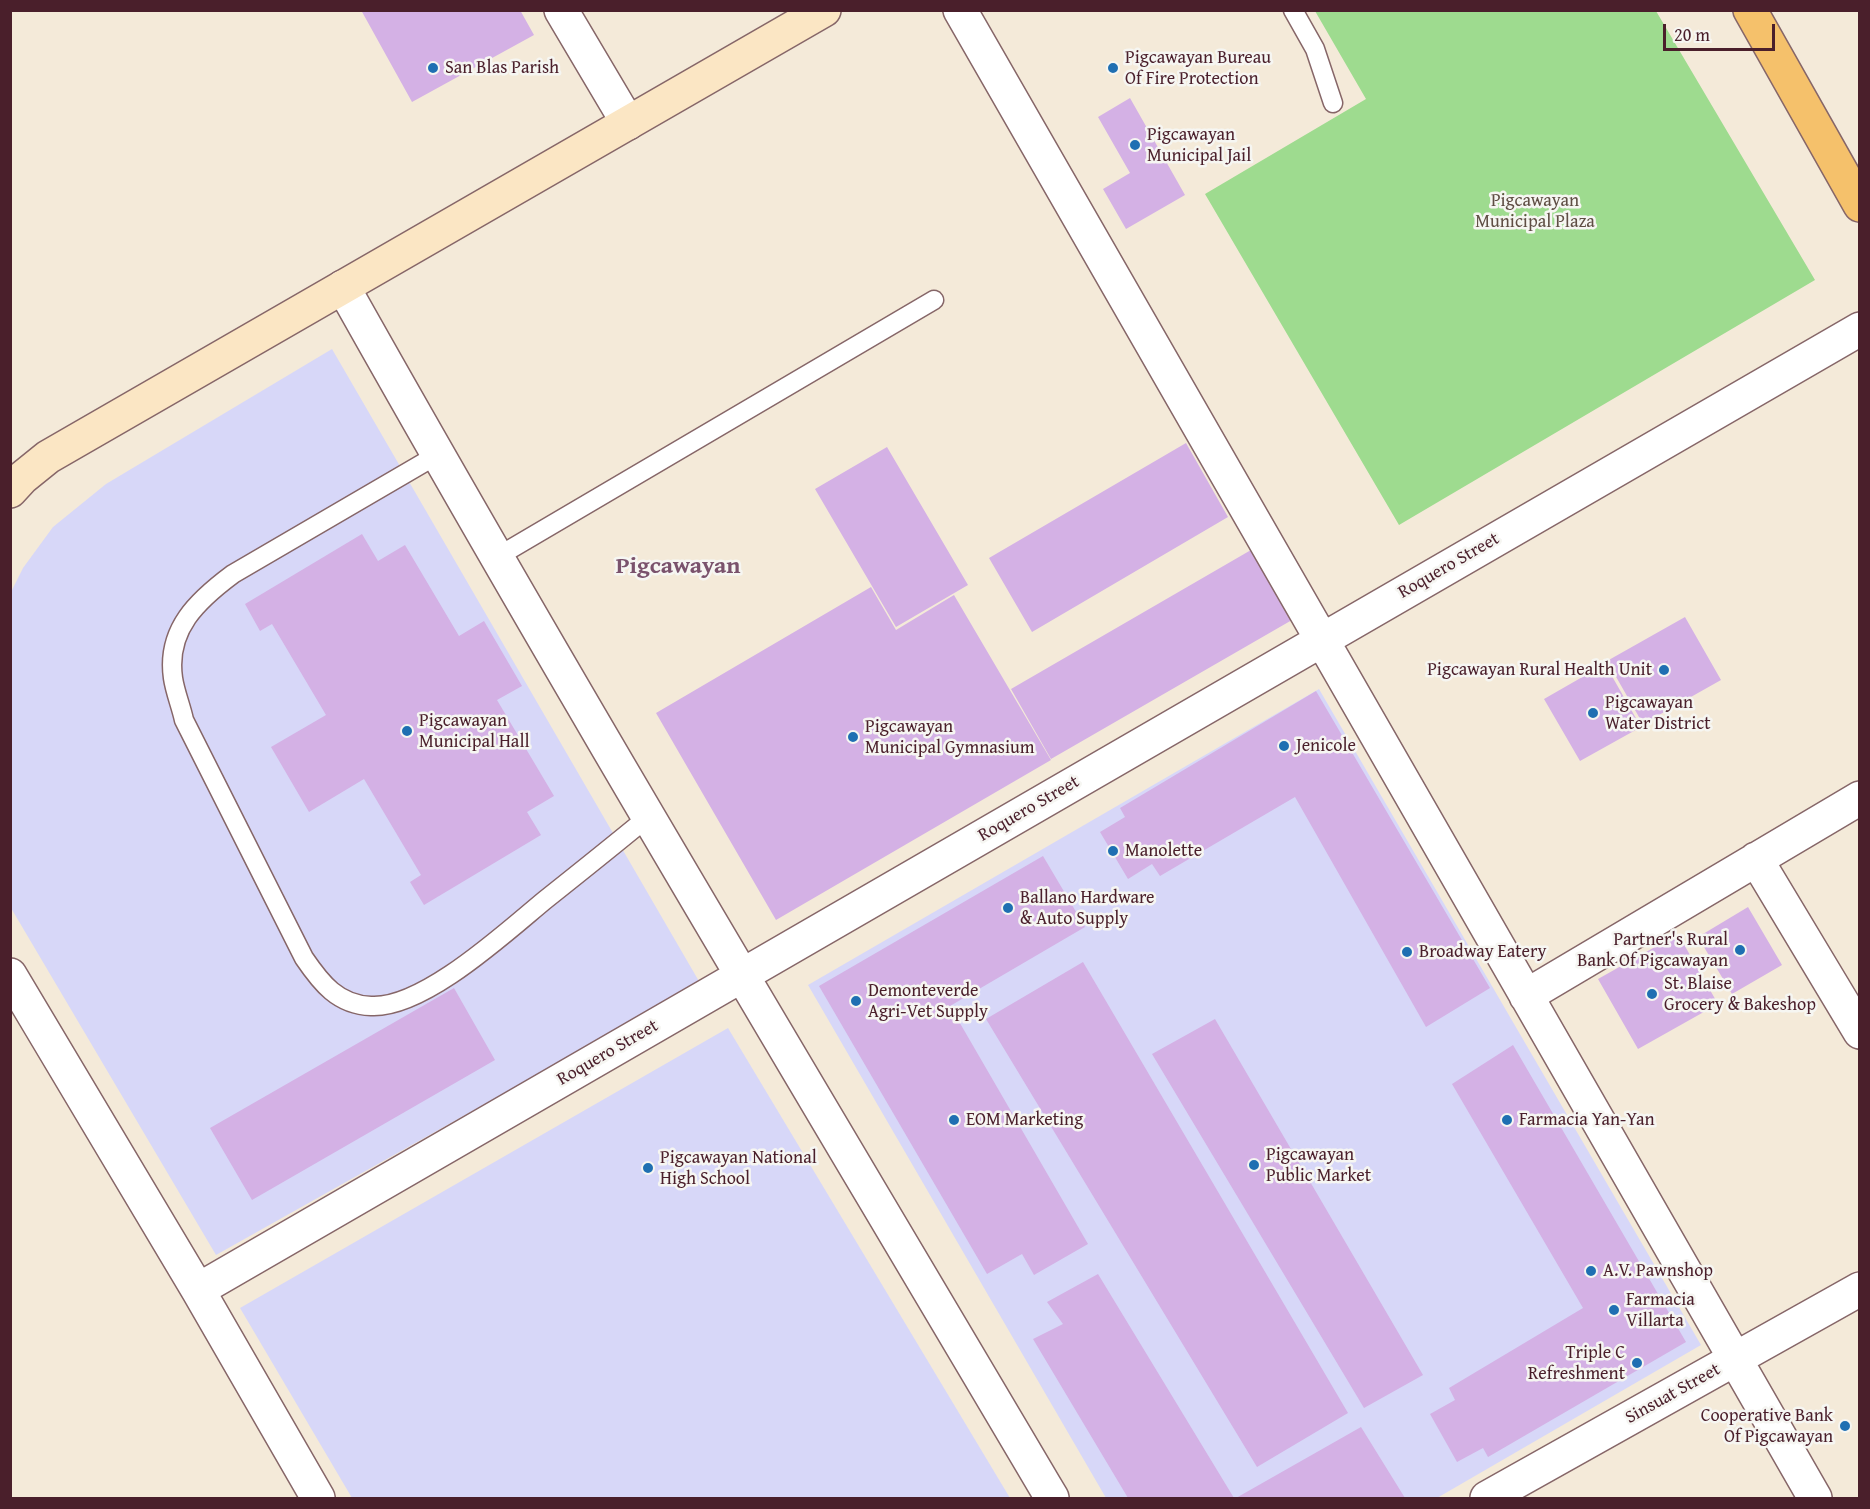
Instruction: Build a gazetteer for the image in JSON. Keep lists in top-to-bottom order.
{
  "streets": {
    "street": ["Roquero Street", "Sinsuat Street"]
  },
  "districts": ["Pigcawayan"],
  "parks": ["Pigcawayan Municipal Plaza"],
  "places": [
    "San Blas Parish",
    "Pigcawayan Bureau Of Fire Protection",
    "Pigcawayan Municipal Jail",
    "Pigcawayan Rural Health Unit",
    "Pigcawayan Water District",
    "Pigcawayan Municipal Hall",
    "Pigcawayan Municipal Gymnasium",
    "Jenicole",
    "Manolette",
    "Ballano Hardware & Auto Supply",
    "Partner's Rural Bank Of Pigcawayan",
    "Broadway Eatery",
    "St. Blaise Grocery & Bakeshop",
    "Demonteverde Agri-Vet Supply",
    "EOM Marketing",
    "Farmacia Yan-Yan",
    "Pigcawayan Public Market",
    "Pigcawayan National High School",
    "A.V. Pawnshop",
    "Farmacia Villarta",
    "Triple C Refreshment",
    "Cooperative Bank Of Pigcawayan"
  ],
  "scale_bar": "20 m"
}
